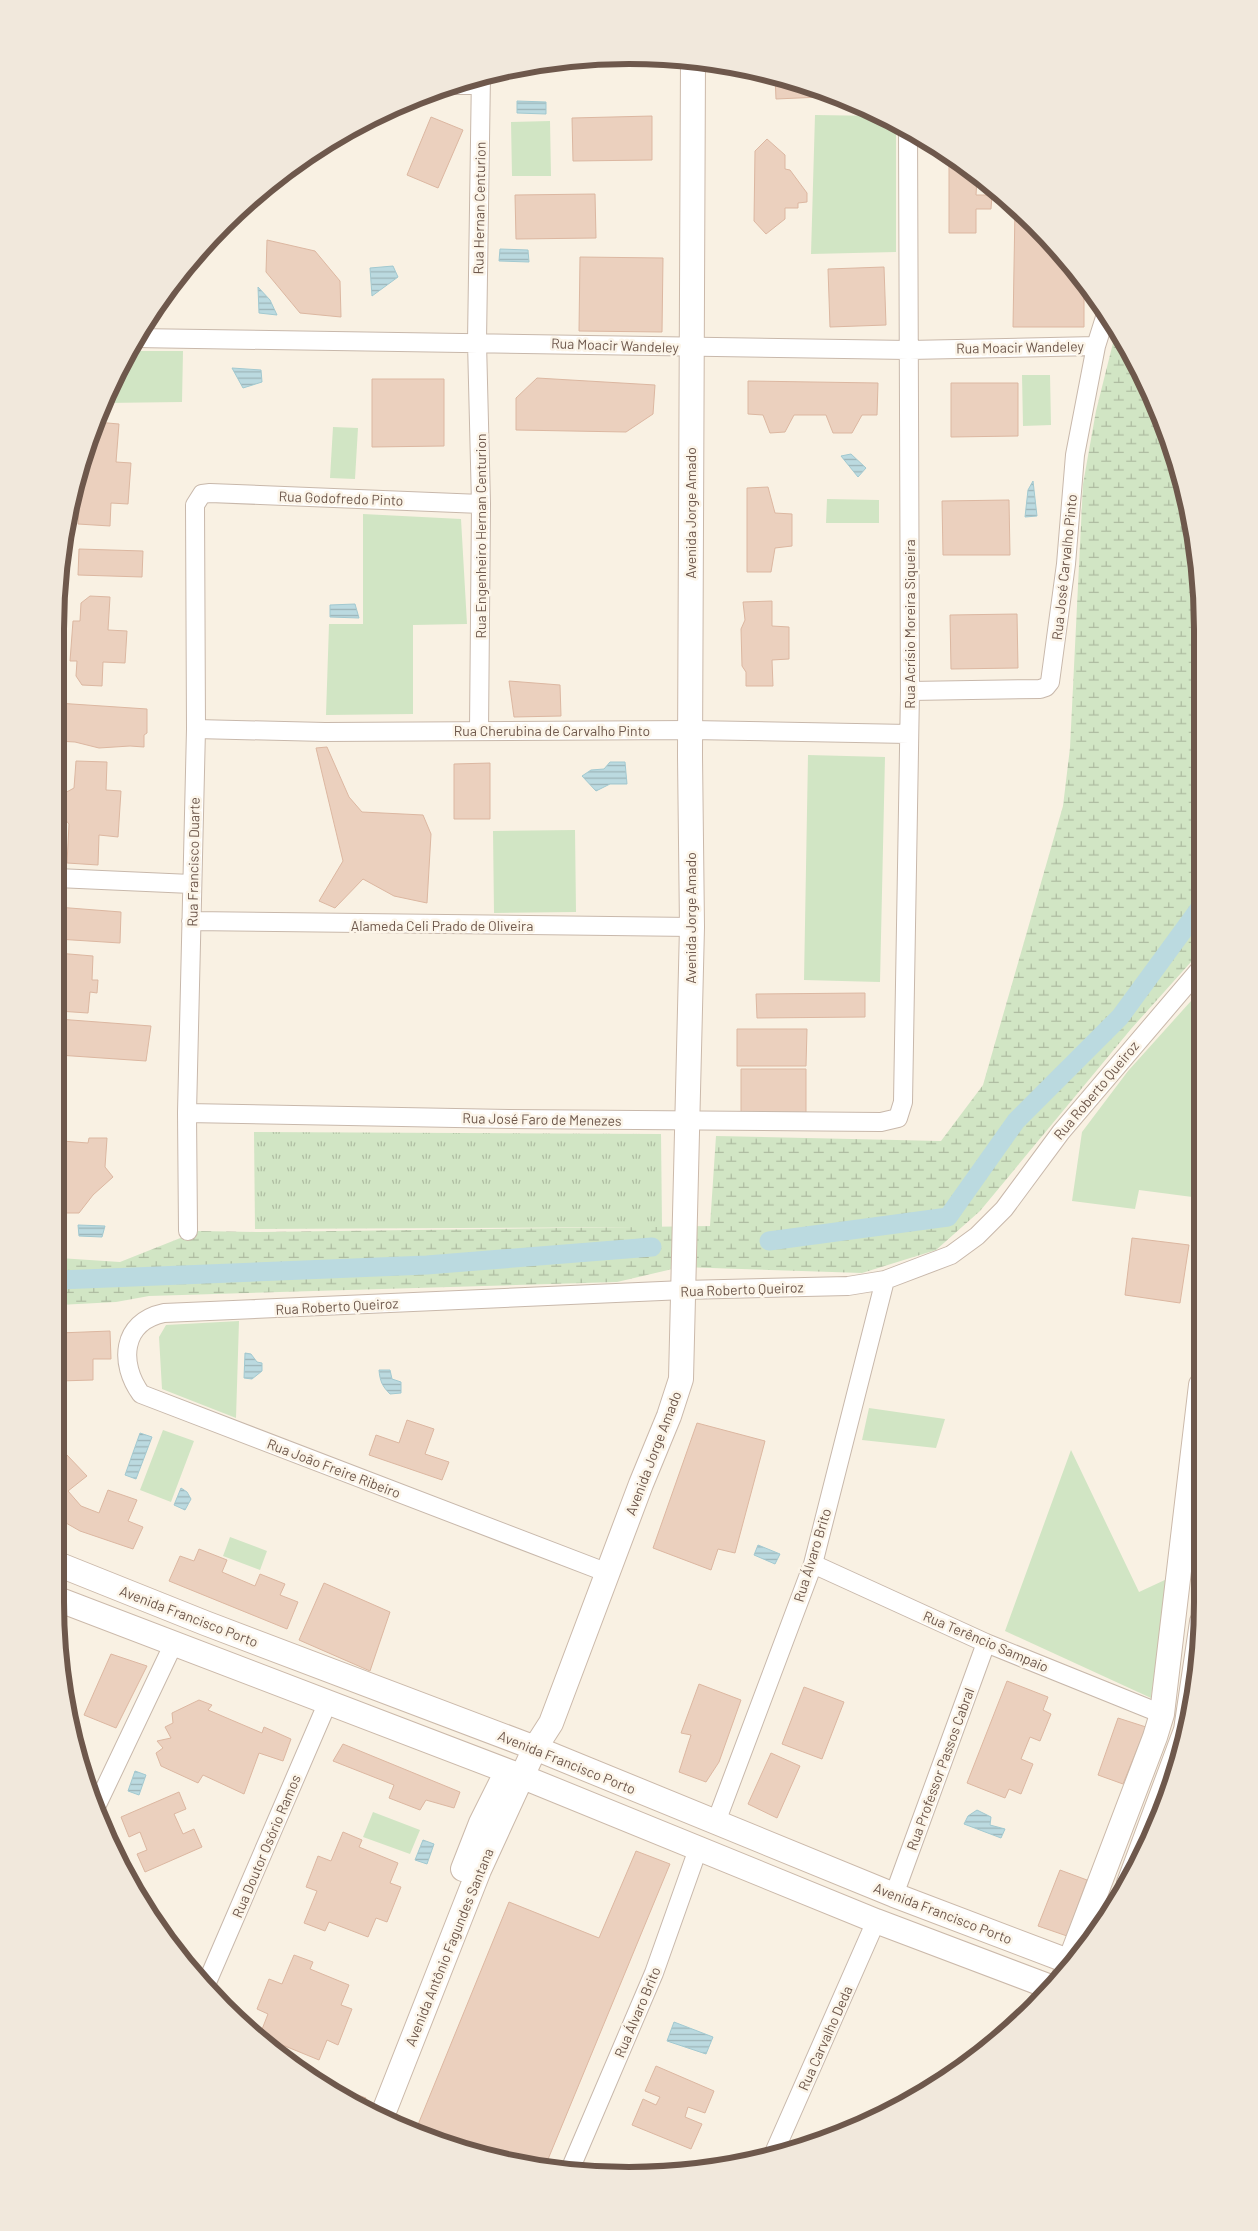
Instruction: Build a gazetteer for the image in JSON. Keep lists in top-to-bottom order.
{
  "streets": {
    "main road": ["Avenida Jorge Amado", "Avenida Francisco Porto", "Avenida Antônio Fagundes Santana"],
    "street": [
      "Rua Hernan Centurion",
      "Rua Moacir Wandeley",
      "Rua Godofredo Pinto",
      "Rua Engenheiro Hernan Centurion",
      "Rua José Carvalho Pinto",
      "Rua Acrísio Moreira Siqueira",
      "Rua Cherubina de Carvalho Pinto",
      "Rua Francisco Duarte",
      "Alameda Celi Prado de Oliveira",
      "Rua Roberto Queiroz",
      "Rua José Faro de Menezes",
      "Rua João Freire Ribeiro",
      "Rua Álvaro Brito",
      "Rua Terêncio Sampaio",
      "Rua Professor Passos Cabral",
      "Rua Doutor Osório Ramos",
      "Rua Carvalho Deda"
    ]
  },
  "crossings": [
    ["Rua Hernan Centurion", "Rua Moacir Wandeley"],
    ["Rua Hernan Centurion", "Rua Engenheiro Hernan Centurion"],
    ["Rua Moacir Wandeley", "Avenida Jorge Amado"],
    ["Rua Moacir Wandeley", "Rua Engenheiro Hernan Centurion"],
    ["Rua Moacir Wandeley", "Rua José Carvalho Pinto"],
    ["Rua Moacir Wandeley", "Rua Acrísio Moreira Siqueira"],
    ["Rua Godofredo Pinto", "Rua Engenheiro Hernan Centurion"],
    ["Rua Godofredo Pinto", "Rua Francisco Duarte"],
    ["Avenida Jorge Amado", "Rua Cherubina de Carvalho Pinto"],
    ["Avenida Jorge Amado", "Alameda Celi Prado de Oliveira"],
    ["Avenida Jorge Amado", "Rua Roberto Queiroz"],
    ["Avenida Jorge Amado", "Rua José Faro de Menezes"],
    ["Avenida Jorge Amado", "Rua João Freire Ribeiro"],
    ["Avenida Jorge Amado", "Avenida Francisco Porto"],
    ["Avenida Jorge Amado", "Avenida Antônio Fagundes Santana"],
    ["Rua Engenheiro Hernan Centurion", "Rua Cherubina de Carvalho Pinto"],
    ["Rua José Carvalho Pinto", "Rua Acrísio Moreira Siqueira"],
    ["Rua Acrísio Moreira Siqueira", "Rua Cherubina de Carvalho Pinto"],
    ["Rua Acrísio Moreira Siqueira", "Rua José Faro de Menezes"],
    ["Rua Cherubina de Carvalho Pinto", "Rua Francisco Duarte"],
    ["Rua Francisco Duarte", "Alameda Celi Prado de Oliveira"],
    ["Rua Francisco Duarte", "Rua José Faro de Menezes"],
    ["Rua Roberto Queiroz", "Rua João Freire Ribeiro"],
    ["Rua Roberto Queiroz", "Rua Álvaro Brito"],
    ["Rua Álvaro Brito", "Avenida Francisco Porto"],
    ["Rua Álvaro Brito", "Rua Terêncio Sampaio"],
    ["Avenida Francisco Porto", "Rua Professor Passos Cabral"],
    ["Rua Terêncio Sampaio", "Rua Professor Passos Cabral"]
  ]
}
